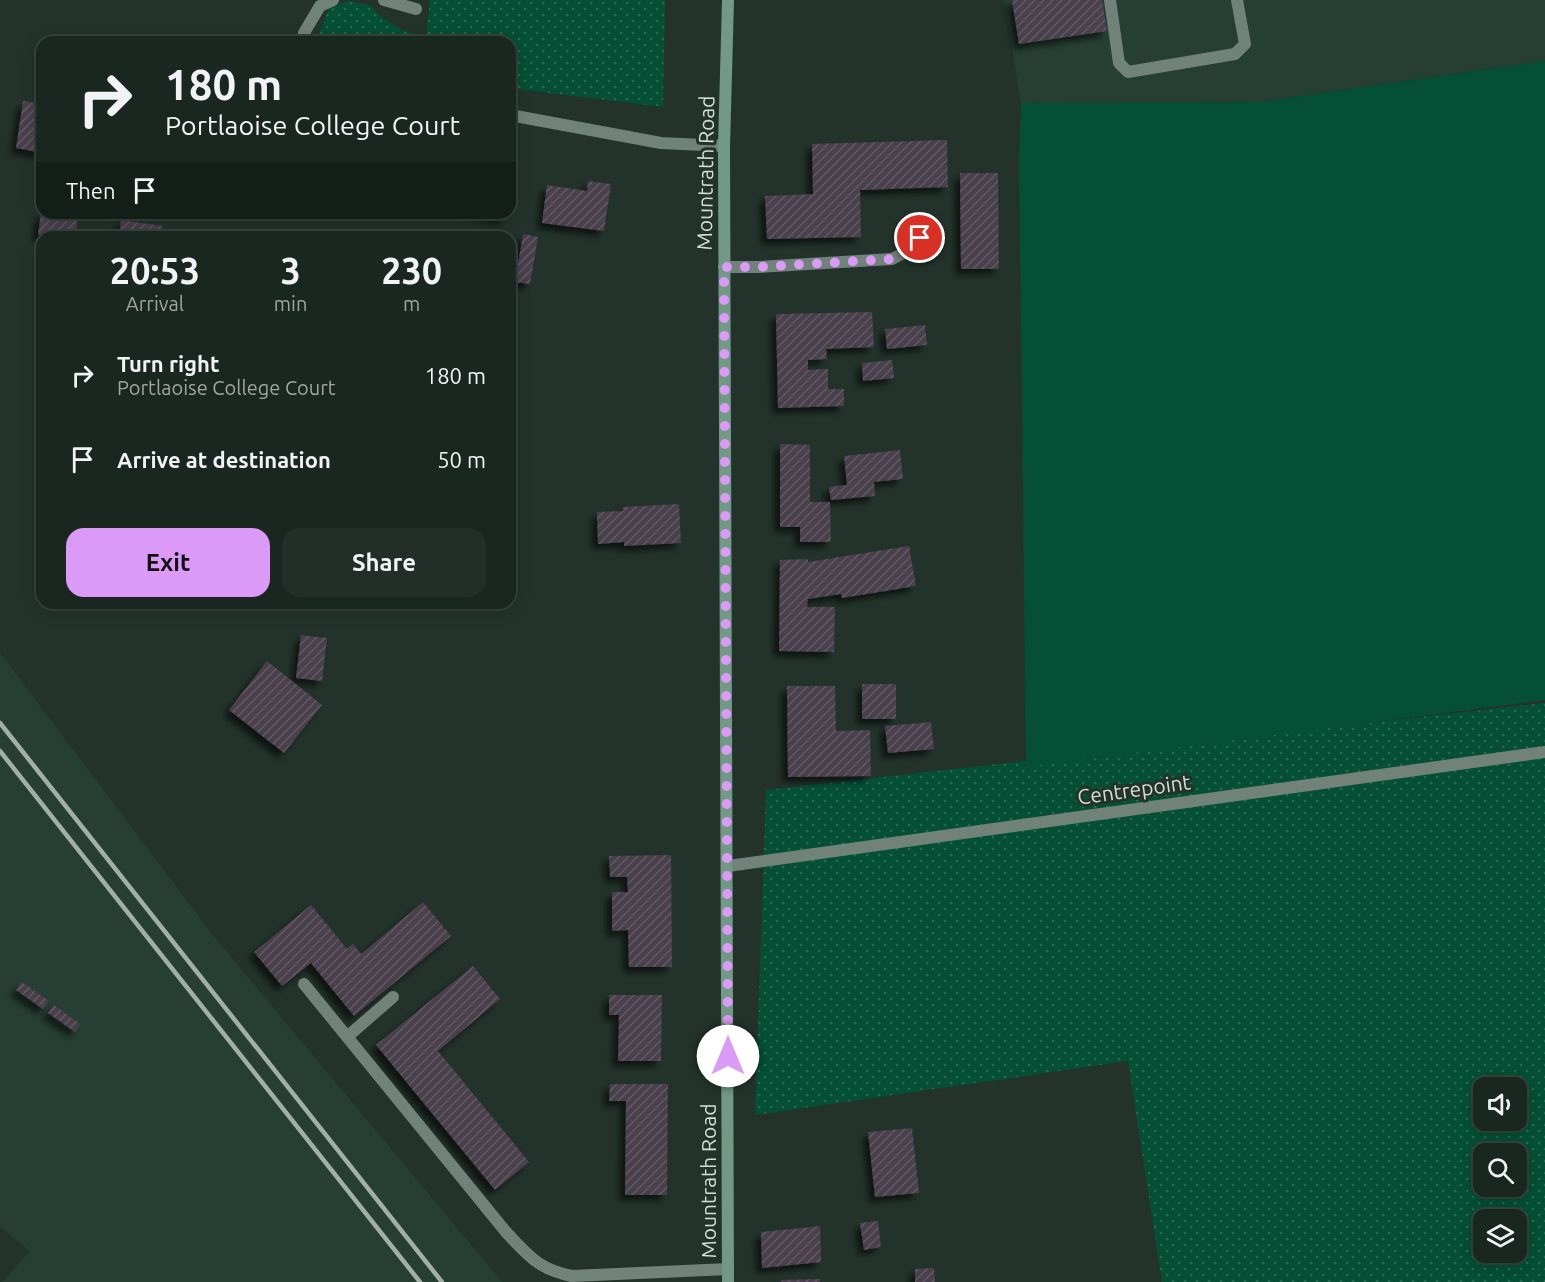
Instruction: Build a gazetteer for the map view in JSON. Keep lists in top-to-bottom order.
{
  "streets": {
    "main road": ["Mountrath Road"],
    "street": ["Centrepoint"]
  },
  "crossings": [
    ["Mountrath Road", "Centrepoint"]
  ],
  "page": {
    "turn": ["180 m", "Portlaoise College Court"],
    "then": "Then",
    "eta": [
      "20:53",
      "Arrival",
      "3",
      "min",
      "230",
      "m"
    ],
    "list": [
      {
        "name": "Turn right",
        "note": "Portlaoise College Court",
        "value": "180 m"
      },
      {
        "name": "Arrive at destination",
        "value": "50 m"
      }
    ],
    "buttons": ["Exit", "Share"]
  }
}
